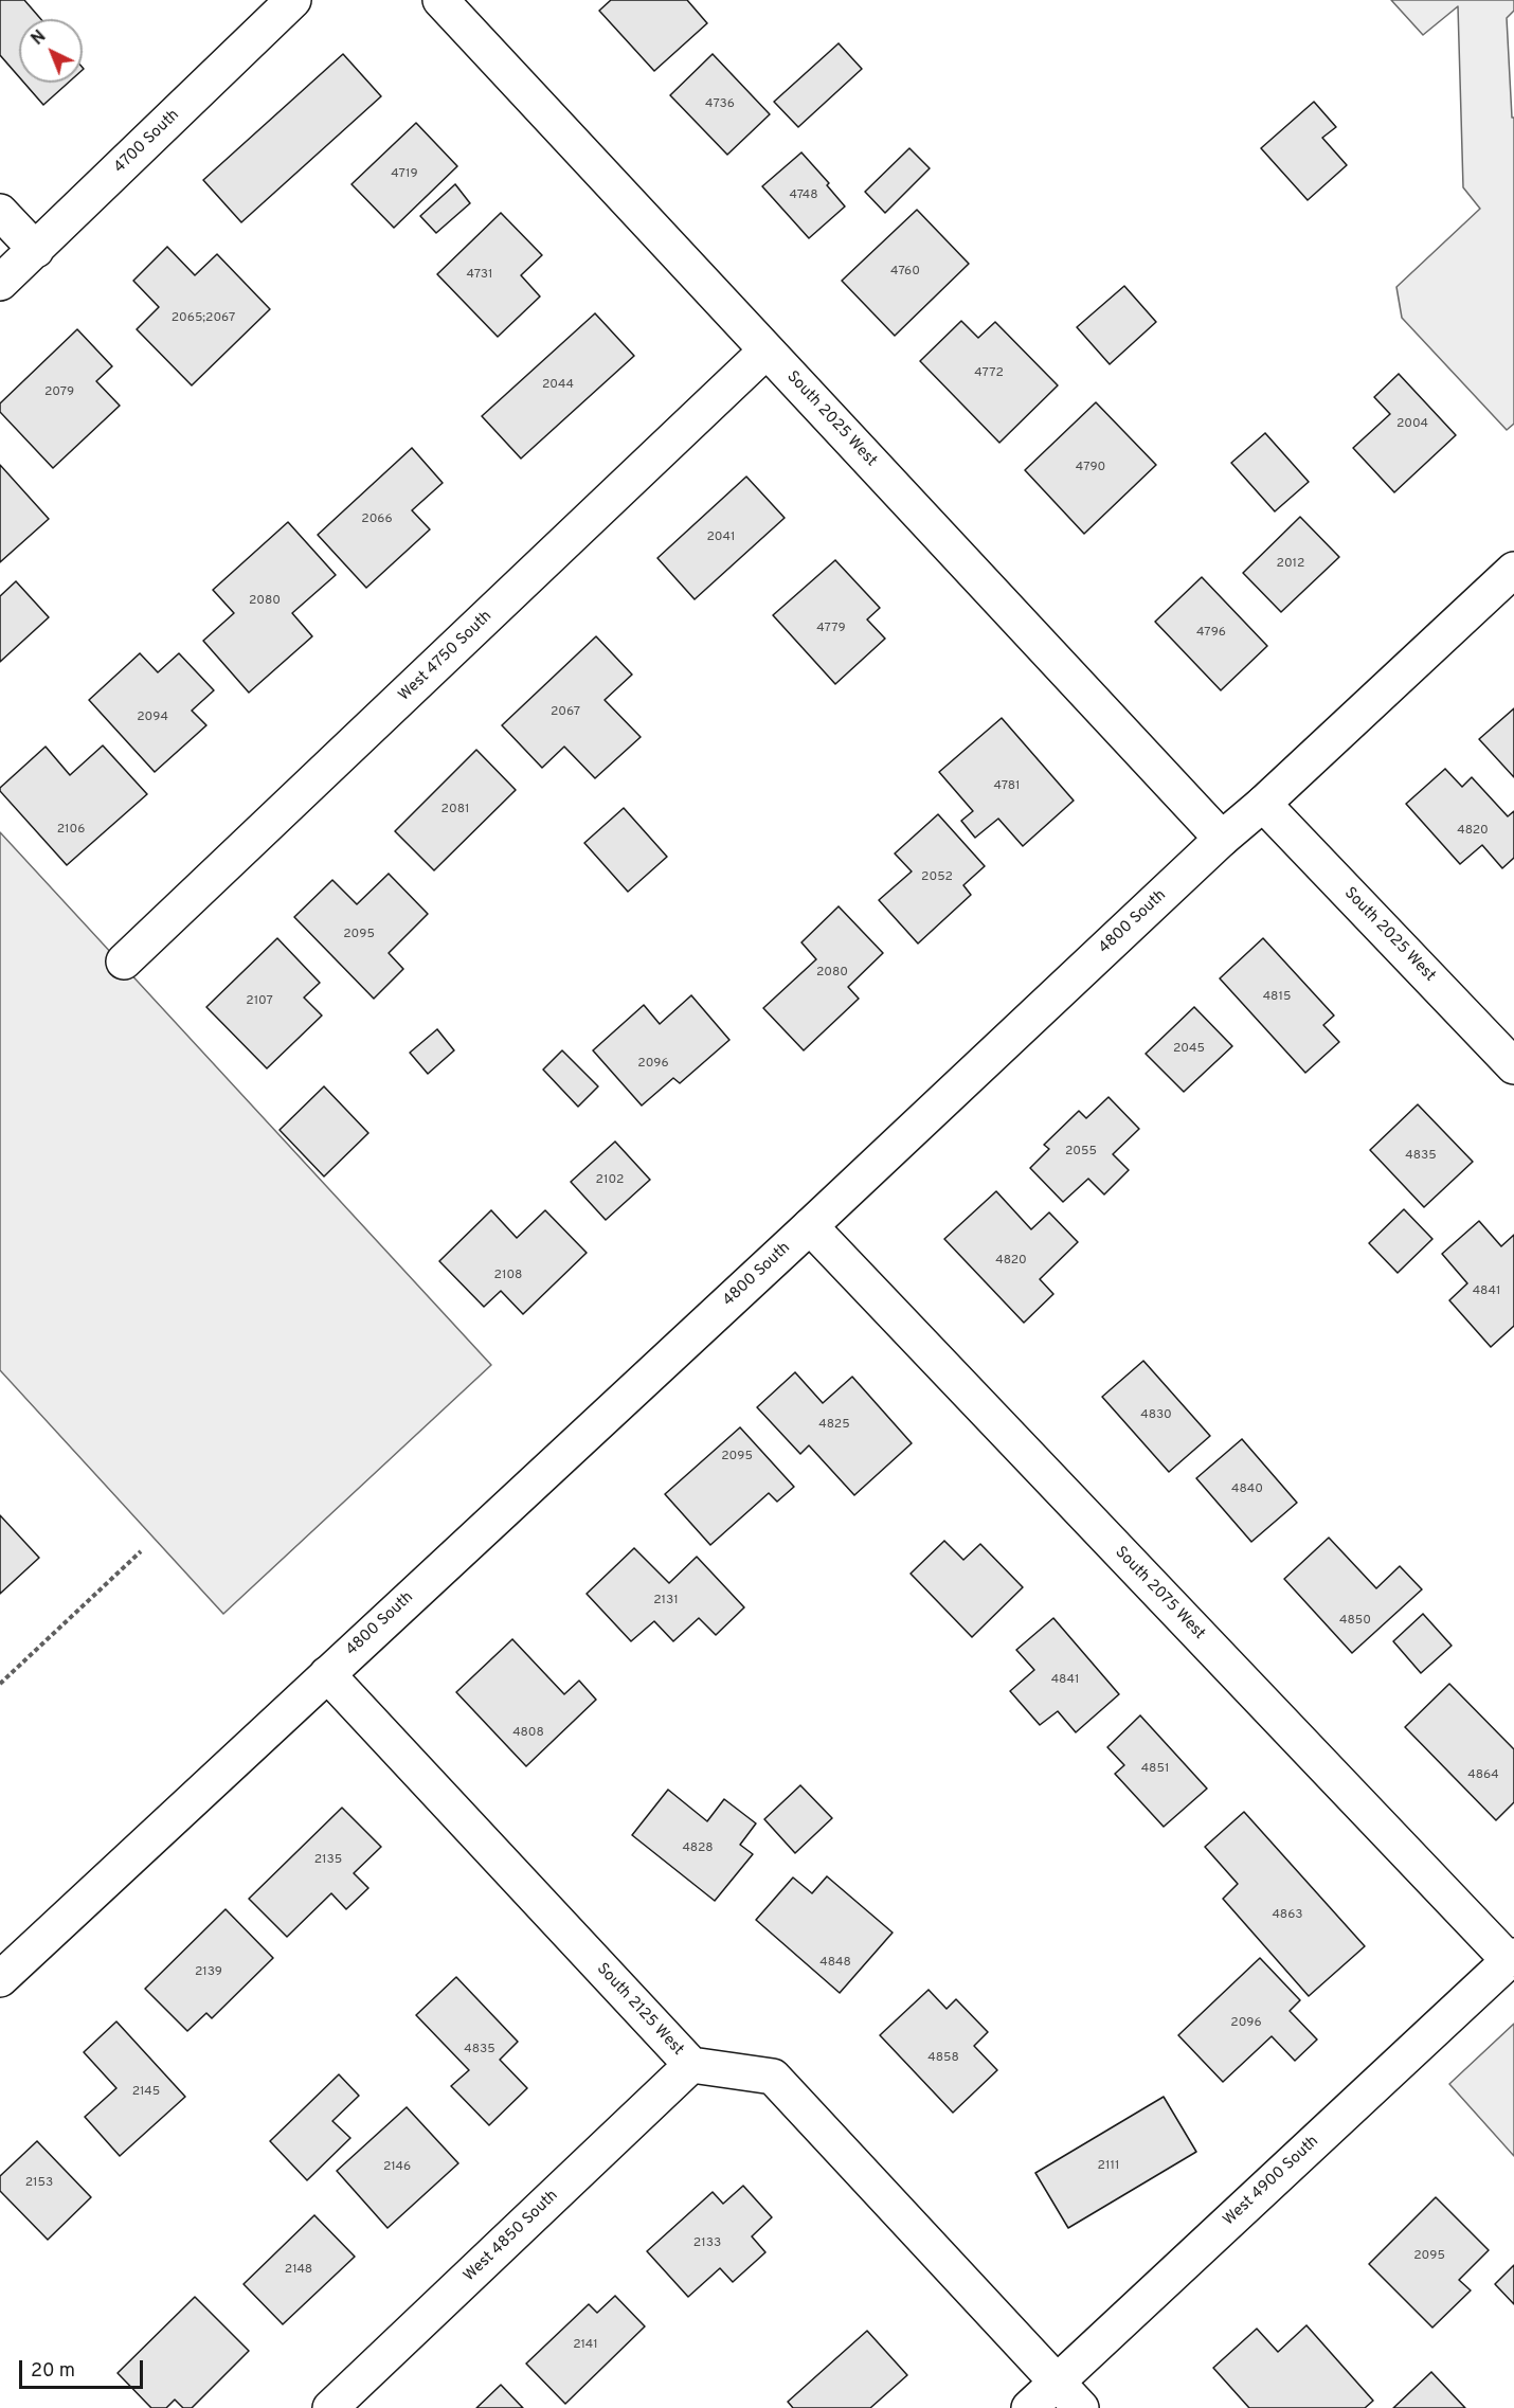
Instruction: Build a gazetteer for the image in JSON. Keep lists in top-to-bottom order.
{
  "streets": {
    "street": [
      "4700 South",
      "South 2025 West",
      "West 4750 South",
      "4800 South",
      "South 2075 West",
      "South 2125 West",
      "West 4900 South",
      "West 4850 South"
    ]
  },
  "crossings": [
    ["South 2025 West", "West 4750 South"],
    ["South 2025 West", "4800 South"],
    ["4800 South", "South 2075 West"],
    ["4800 South", "South 2125 West"],
    ["South 2075 West", "West 4900 South"],
    ["South 2125 West", "West 4900 South"],
    ["South 2125 West", "West 4850 South"]
  ],
  "house_numbers": [
    "4736",
    "4719",
    "4748",
    "4760",
    "4731",
    "2065;2067",
    "4772",
    "2044",
    "2079",
    "2004",
    "4790",
    "2066",
    "2041",
    "2012",
    "2080",
    "4779",
    "4796",
    "2067",
    "2094",
    "4781",
    "2081",
    "2106",
    "4820",
    "2052",
    "2095",
    "2080",
    "4815",
    "2107",
    "2045",
    "2096",
    "2055",
    "4835",
    "2102",
    "4820",
    "2108",
    "4841",
    "4830",
    "4825",
    "2095",
    "4840",
    "2131",
    "4850",
    "4841",
    "4808",
    "4851",
    "4864",
    "4828",
    "2135",
    "4863",
    "4848",
    "2139",
    "2096",
    "4835",
    "4858",
    "2145",
    "2111",
    "2146",
    "2153",
    "2133",
    "2095",
    "2148",
    "2141"
  ],
  "scale_bar": "20 m",
  "north": "top left"
}
